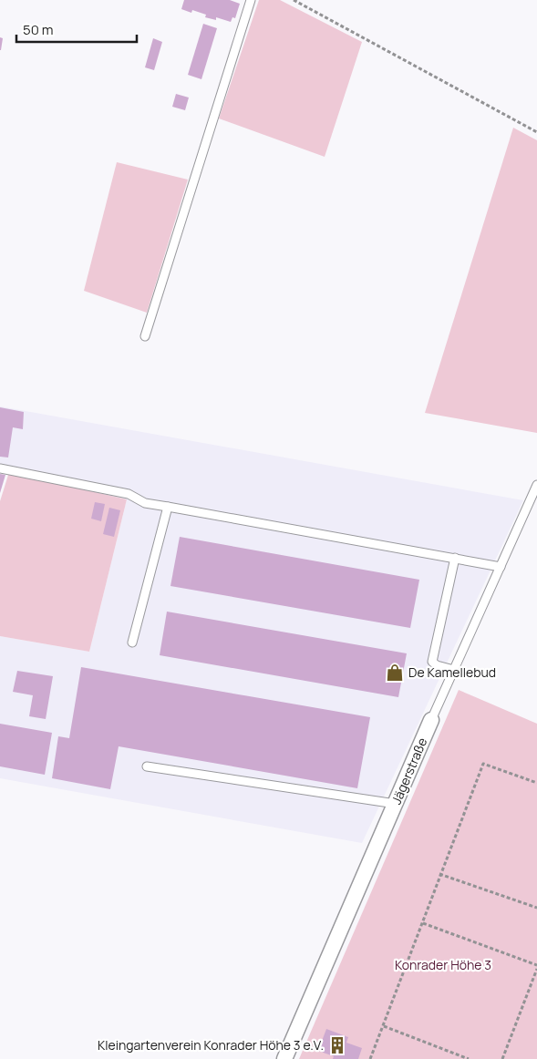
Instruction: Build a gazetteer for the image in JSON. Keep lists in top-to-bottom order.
{
  "streets": {
    "street": ["Jägerstraße"]
  },
  "parks": ["Konrader Höhe 3"],
  "places": {
    "shop": ["De Kamellebud"],
    "building": ["Kleingartenverein Konrader Höhe 3 e.V."]
  },
  "scale_bar": "50 m"
}
